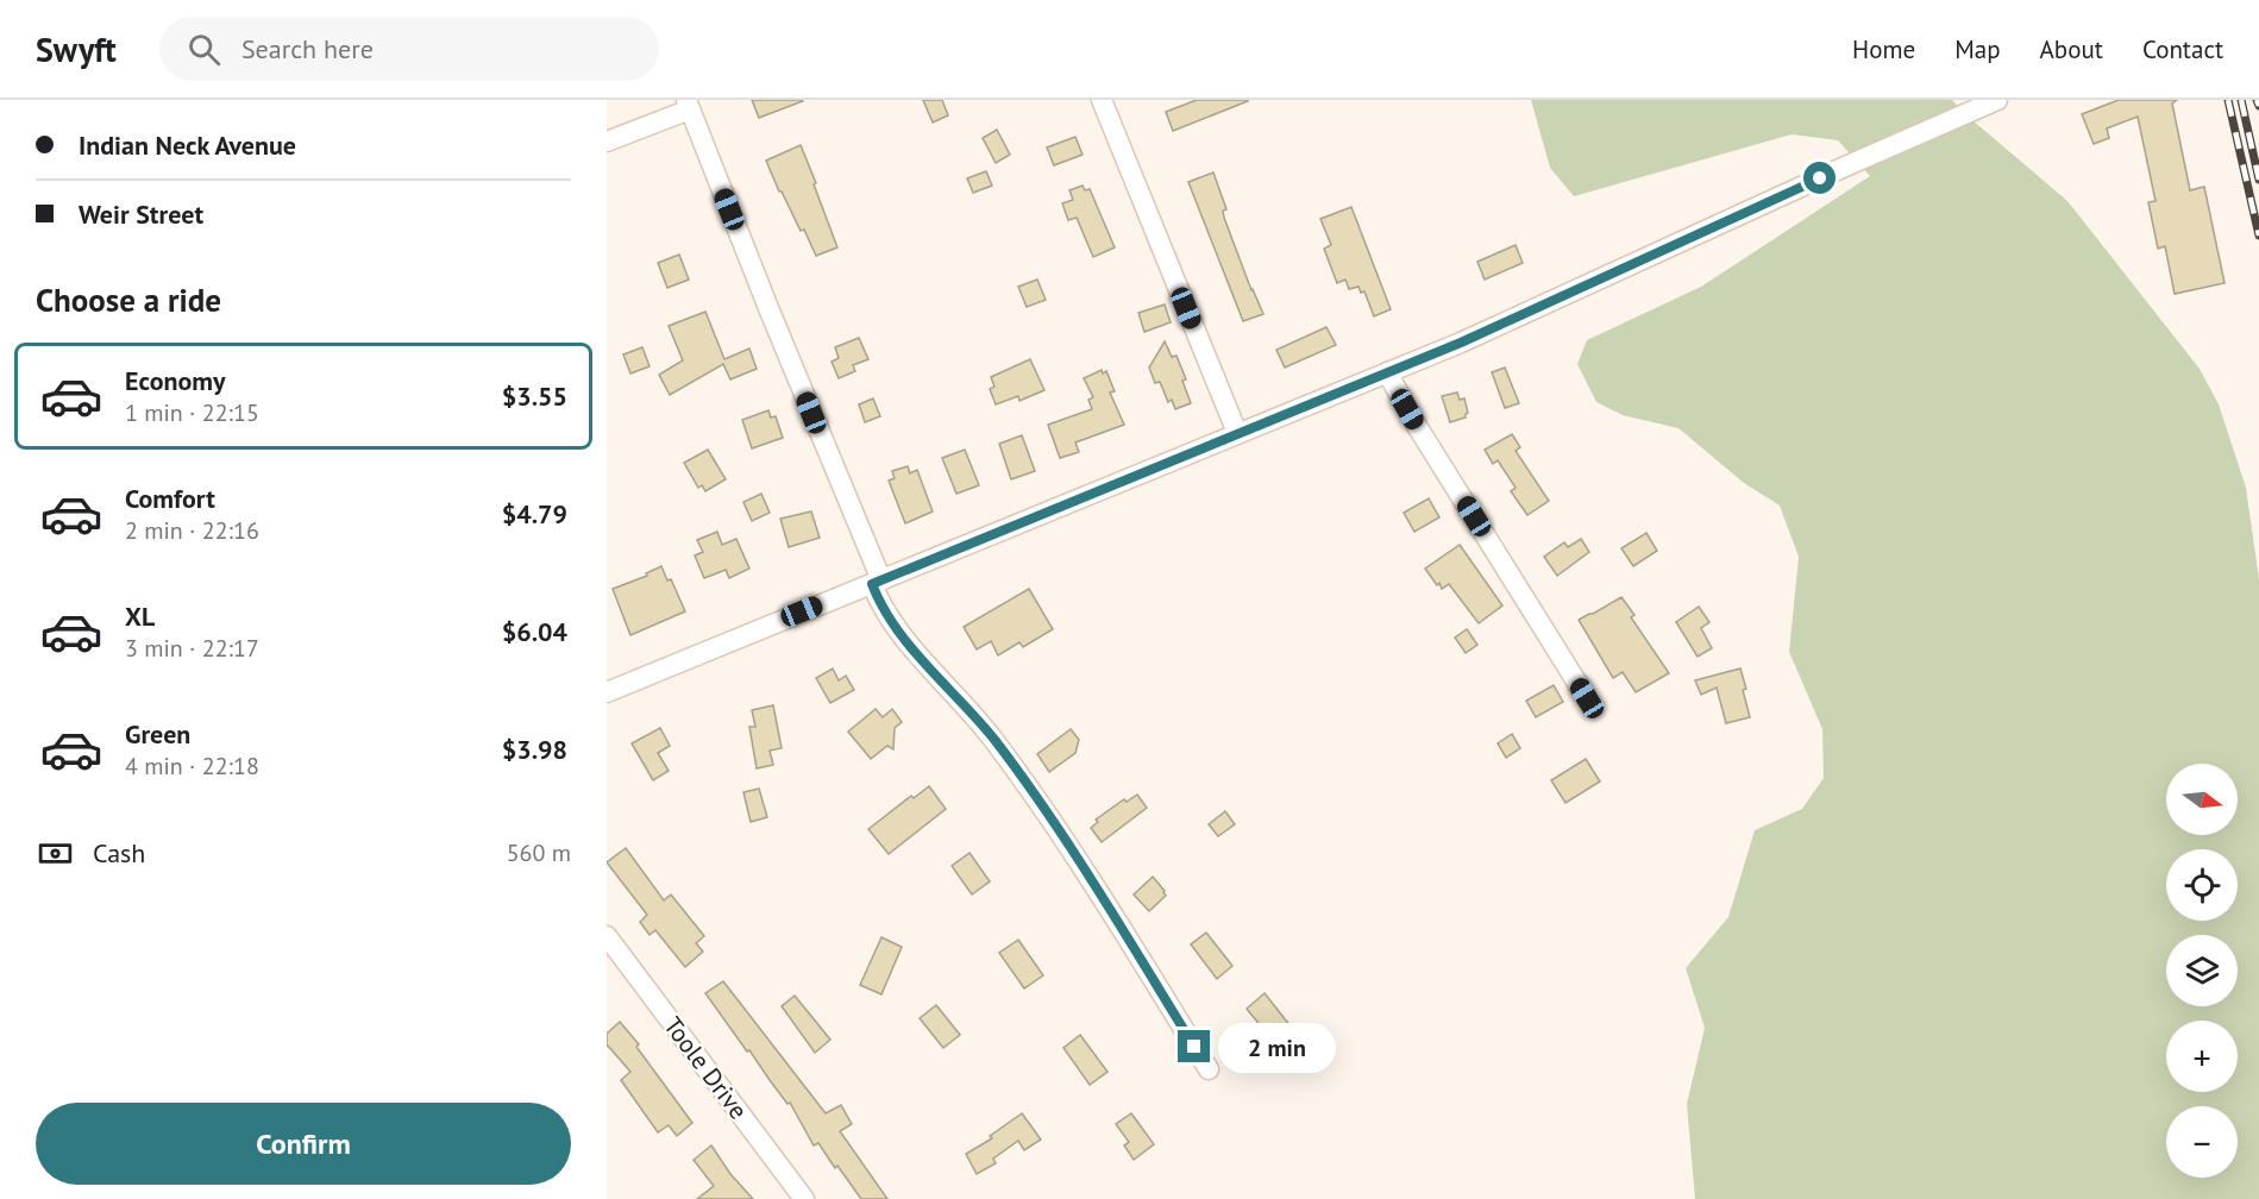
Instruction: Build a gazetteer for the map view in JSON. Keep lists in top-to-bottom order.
{
  "streets": {
    "street": ["Toole Drive"]
  },
  "north": "right",
  "page": {
    "header": "Swyft",
    "search": "Search here",
    "nav": [
      "Home",
      "Map",
      "About",
      "Contact"
    ],
    "banner": ["Indian Neck Avenue", "Weir Street"],
    "heading": "Choose a ride",
    "list": [
      {
        "name": "Economy",
        "note": "1 min · 22:15",
        "value": "$3.55"
      },
      {
        "name": "Comfort",
        "note": "2 min · 22:16",
        "value": "$4.79"
      },
      {
        "name": "XL",
        "note": "3 min · 22:17",
        "value": "$6.04"
      },
      {
        "name": "Green",
        "note": "4 min · 22:18",
        "value": "$3.98"
      }
    ],
    "map_buttons": ["+", "−"],
    "pay": ["Cash", "560 m"],
    "bubble": "2 min",
    "buttons": "Confirm"
  }
}
